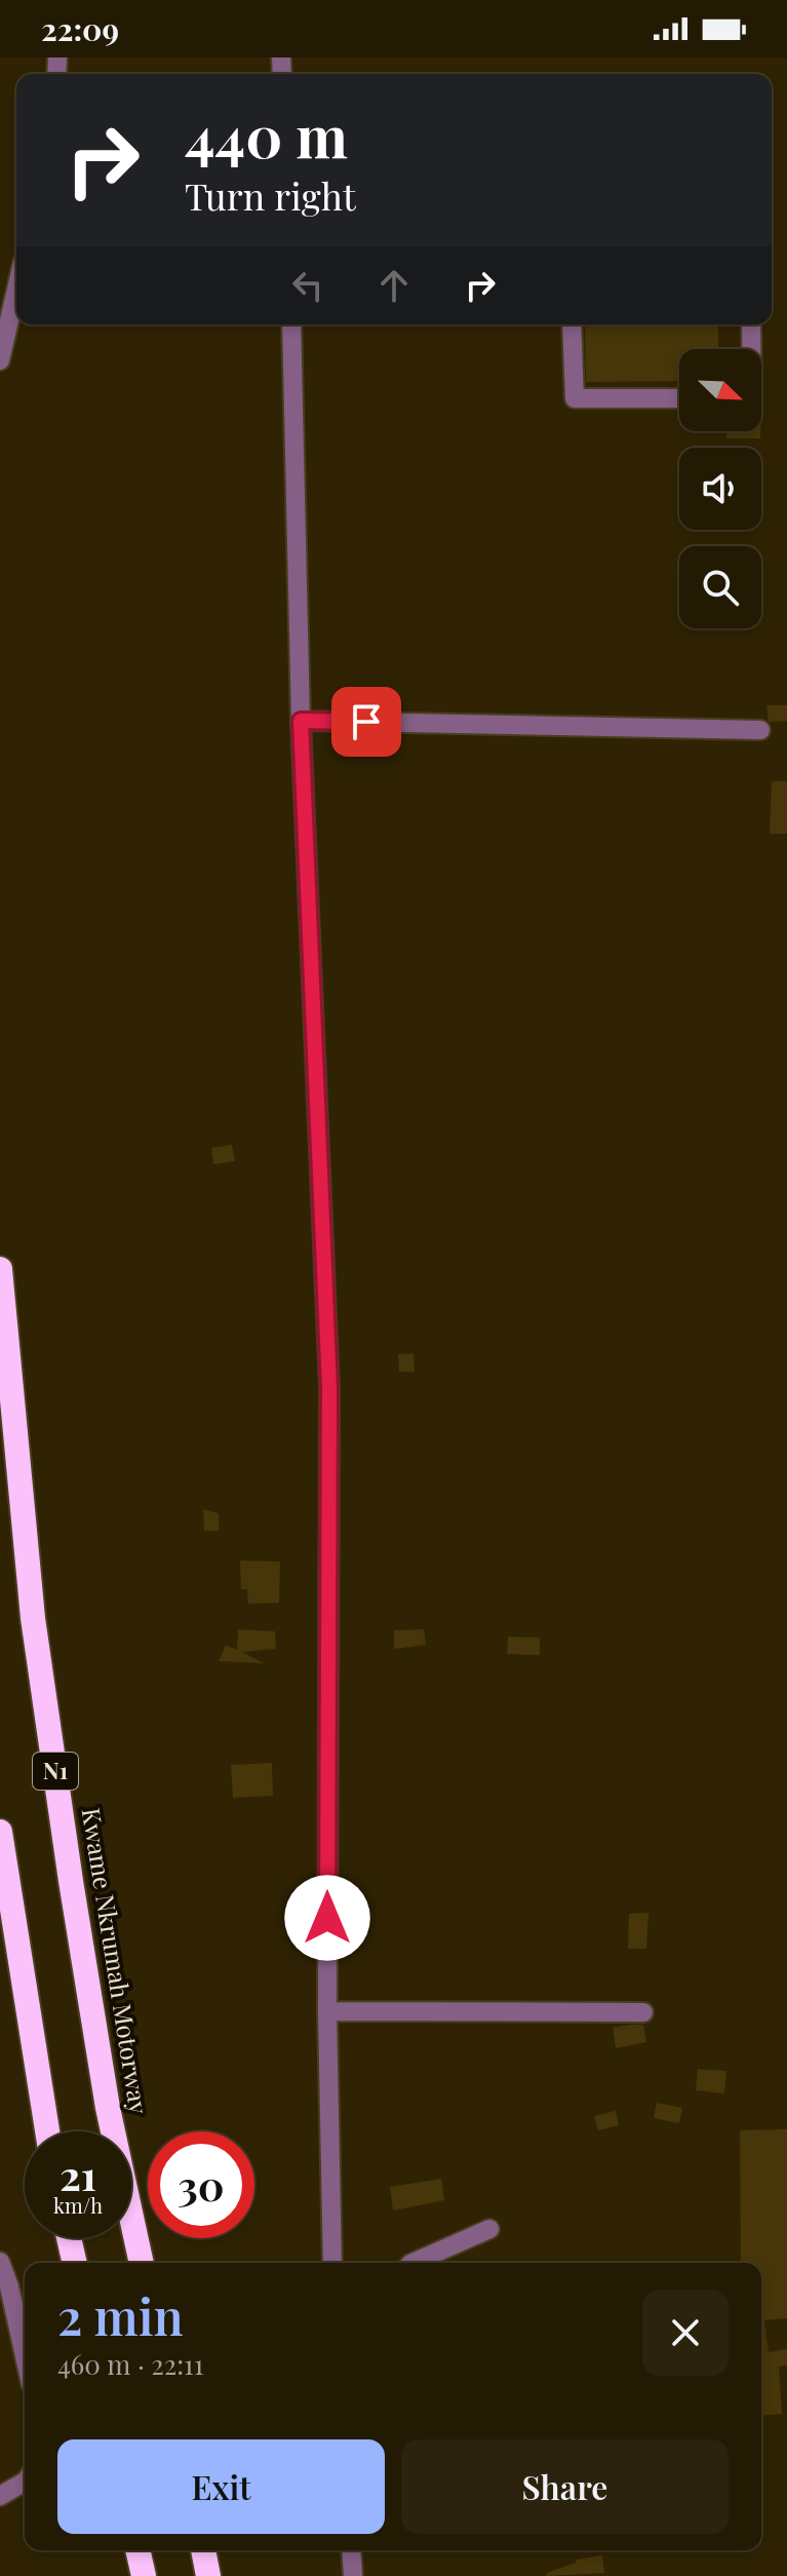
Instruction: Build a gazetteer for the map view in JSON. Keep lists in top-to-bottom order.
{
  "streets": {
    "highway": ["N1", "Kwame Nkrumah Motorway"]
  },
  "north": "bottom right",
  "page": {
    "status": "22:09",
    "turn": ["440 m", "Turn right"],
    "speed": "21 km/h",
    "limit": "30",
    "heading": ["2 min", "460 m · 22:11"],
    "buttons": ["Exit", "Share"]
  }
}
